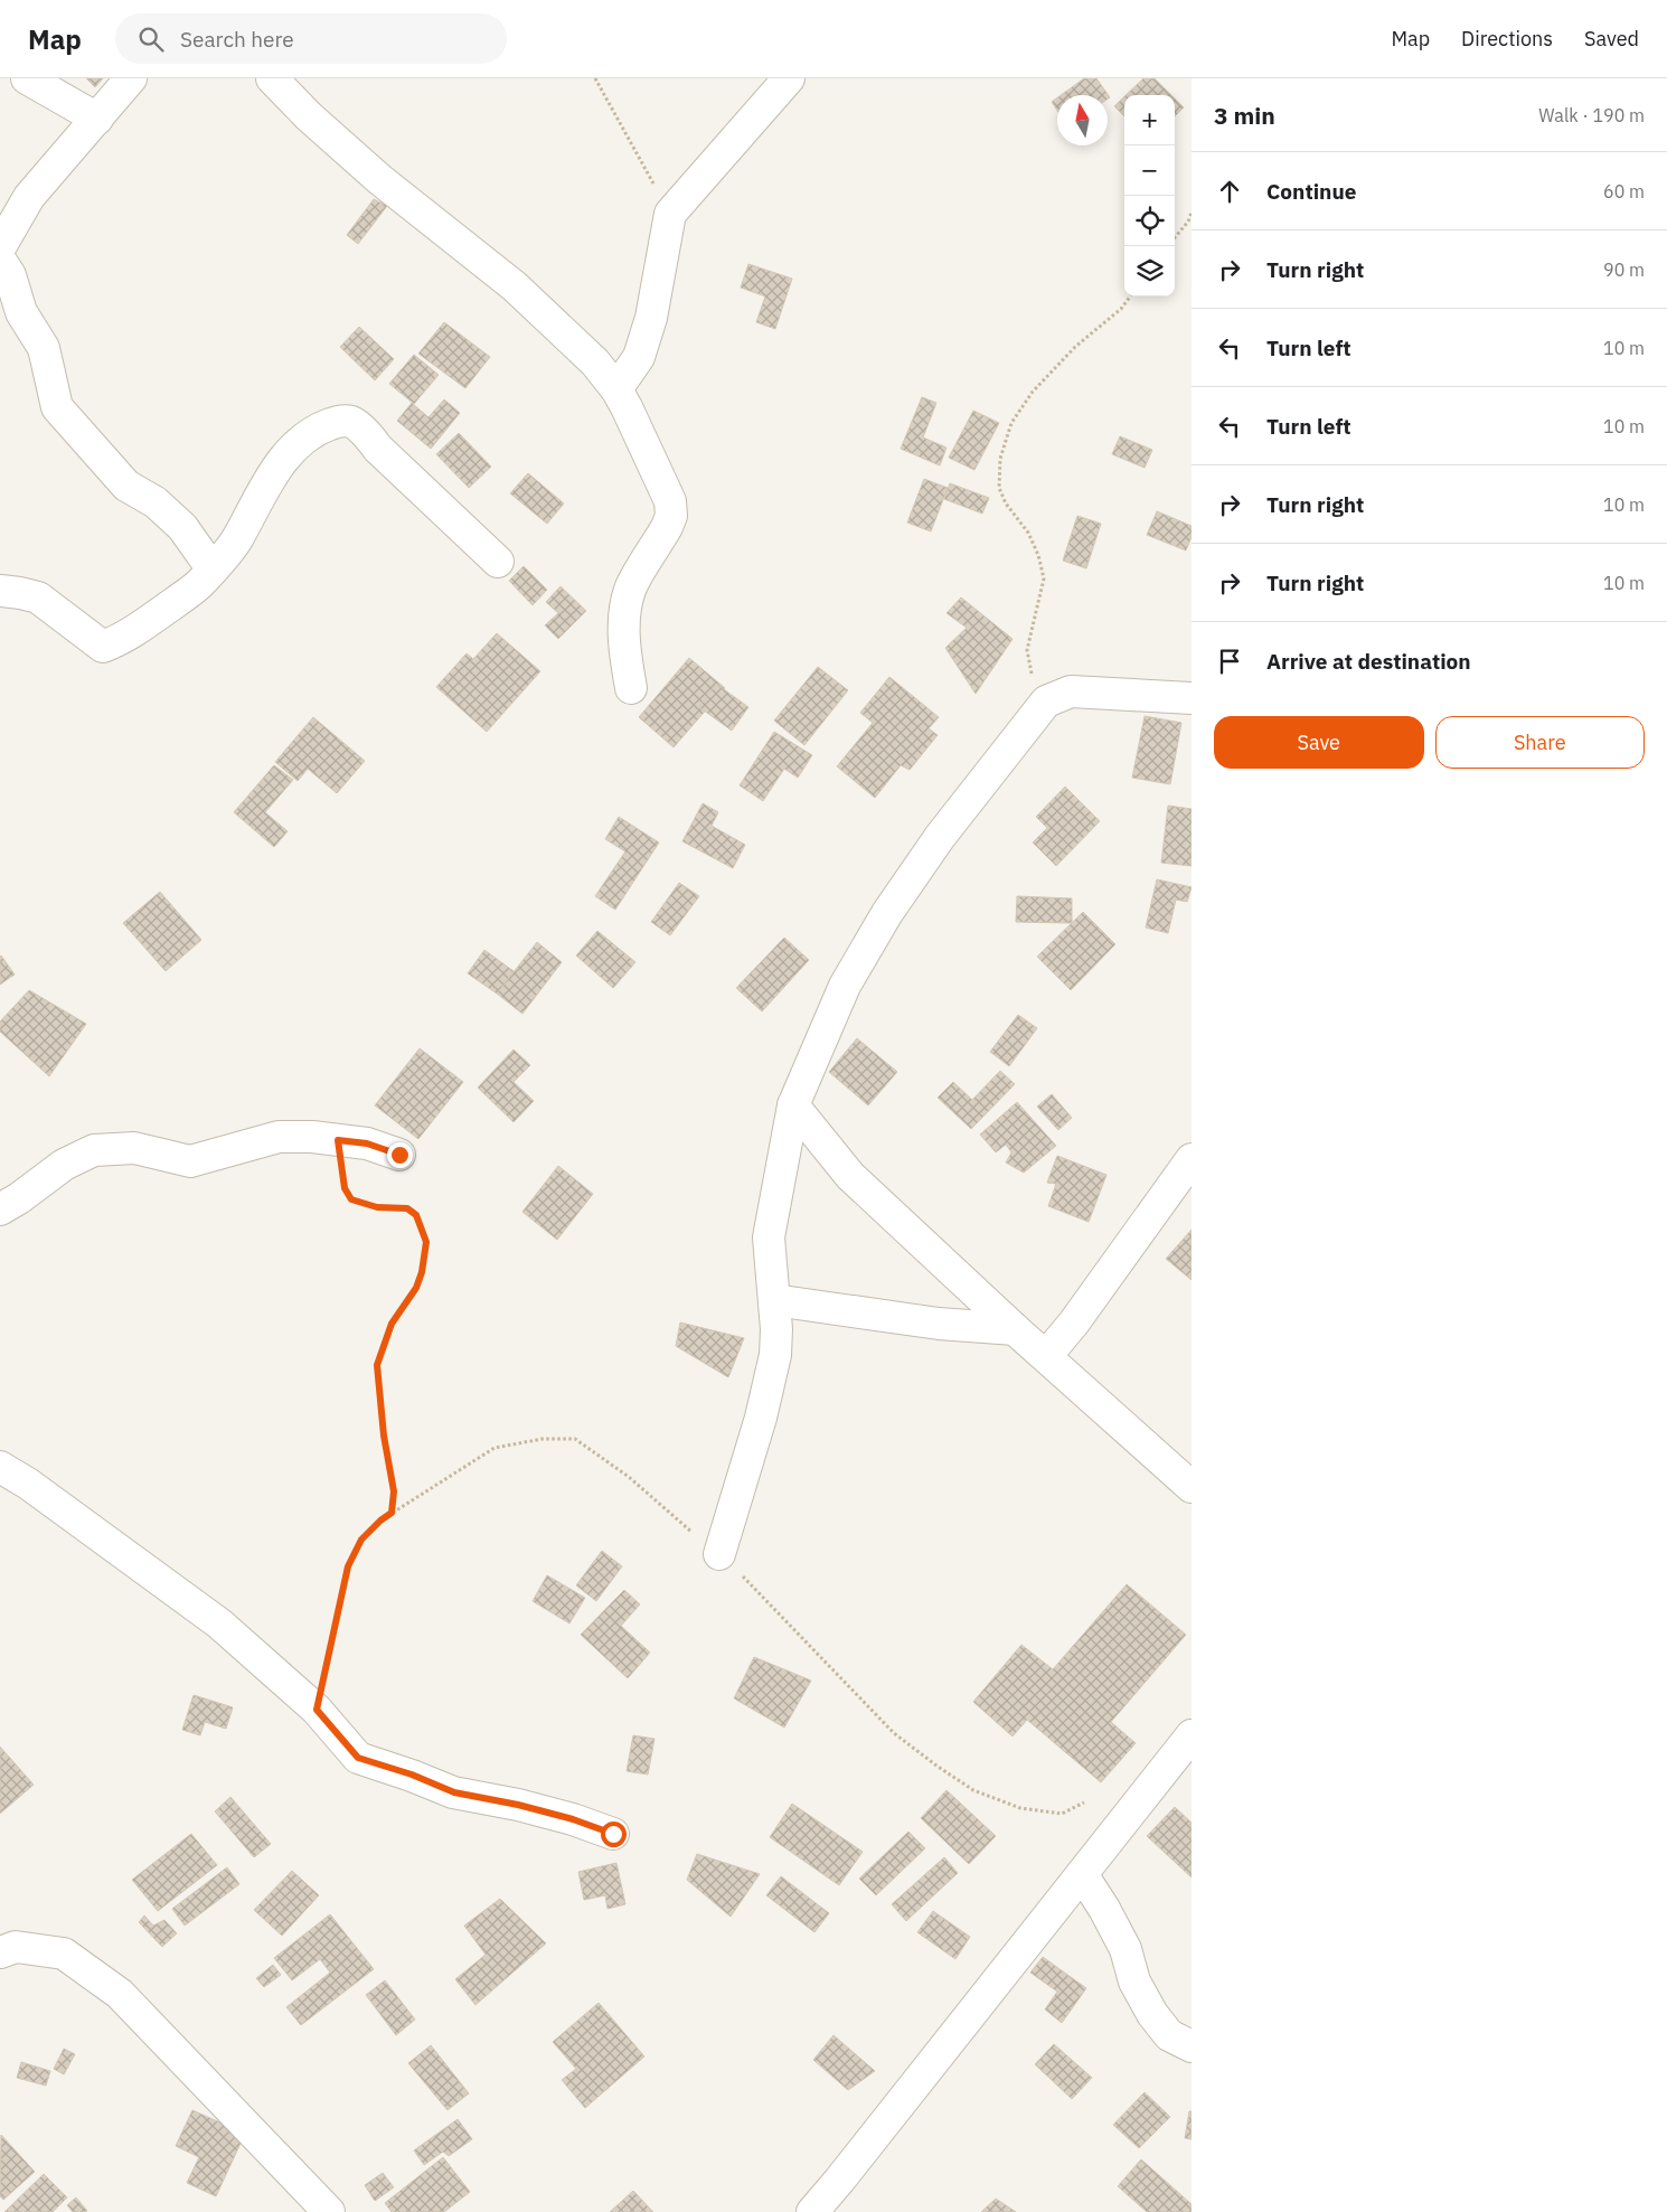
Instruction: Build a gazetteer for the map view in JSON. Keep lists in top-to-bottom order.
{
  "north": "top",
  "page": {
    "header": "Map",
    "search": "Search here",
    "nav": ["Map", "Directions", "Saved"],
    "heading": ["3 min", "Walk · 190 m"],
    "map_buttons": ["+", "−"],
    "list": [
      ["Continue", "60 m"],
      ["Turn right", "90 m"],
      ["Turn left", "10 m"],
      ["Turn left", "10 m"],
      ["Turn right", "10 m"],
      ["Turn right", "10 m"],
      "Arrive at destination"
    ],
    "buttons": ["Save", "Share"]
  }
}
